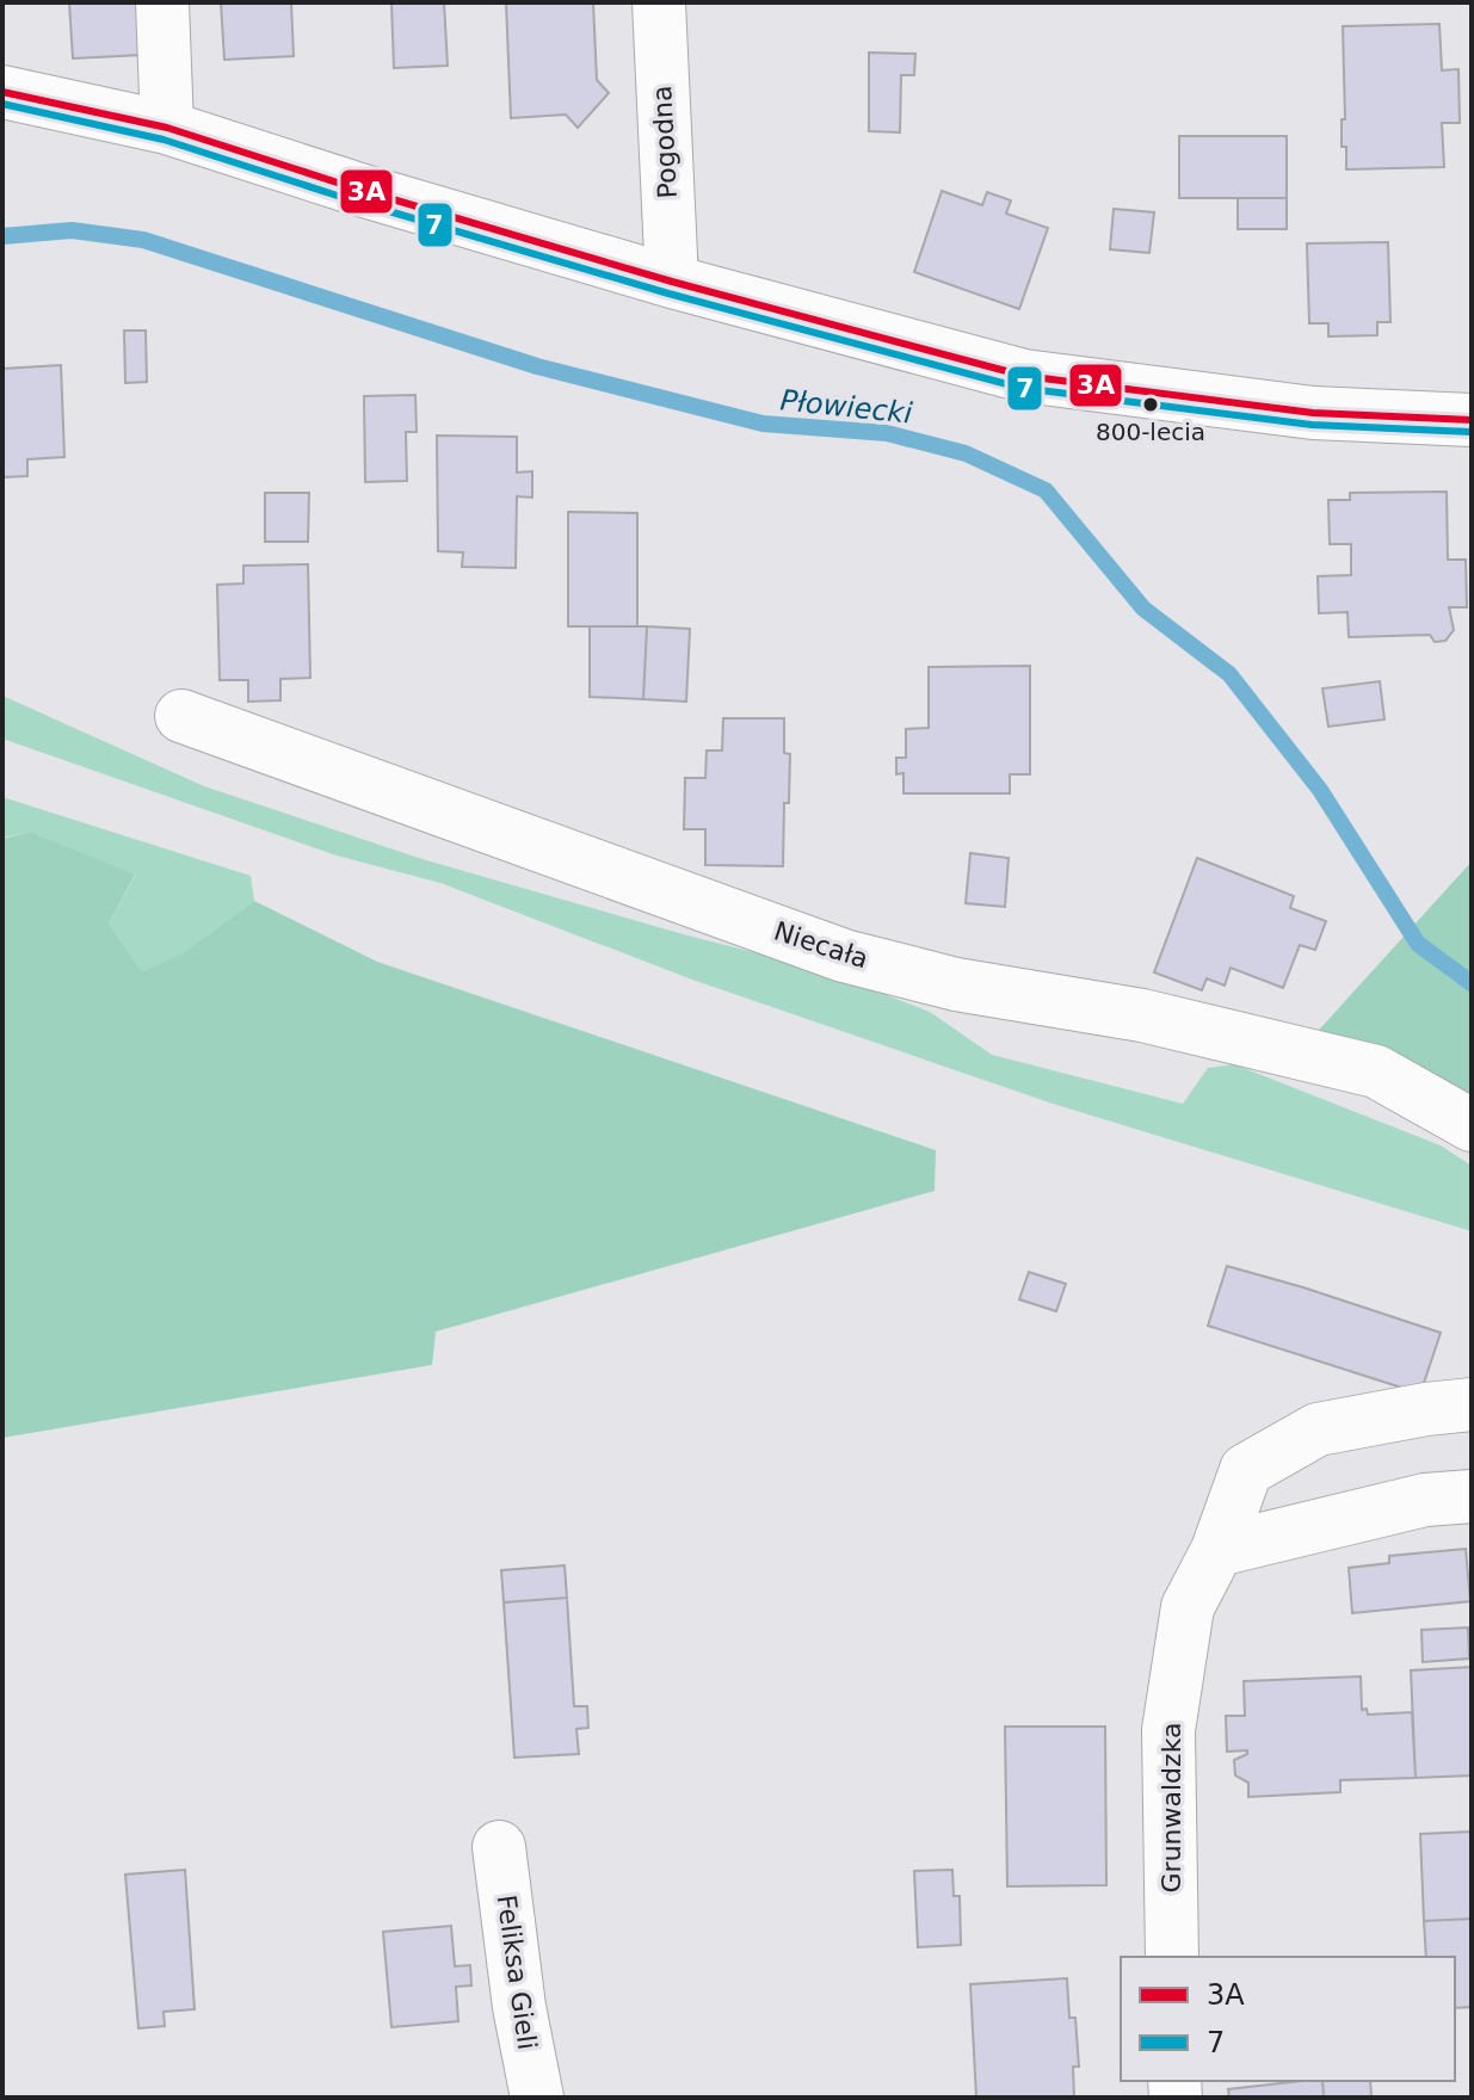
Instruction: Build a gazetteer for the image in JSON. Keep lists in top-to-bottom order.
{
  "streets": {
    "street": [
      "Pogodna",
      "Niecała",
      "Grunwaldzka",
      "Feliksa Gieli"
    ]
  },
  "water": ["Płowiecki"],
  "places": ["800-lecia"],
  "lines": ["transit line 3A", "transit line 7"],
  "legend": ["3A", "7"]
}
